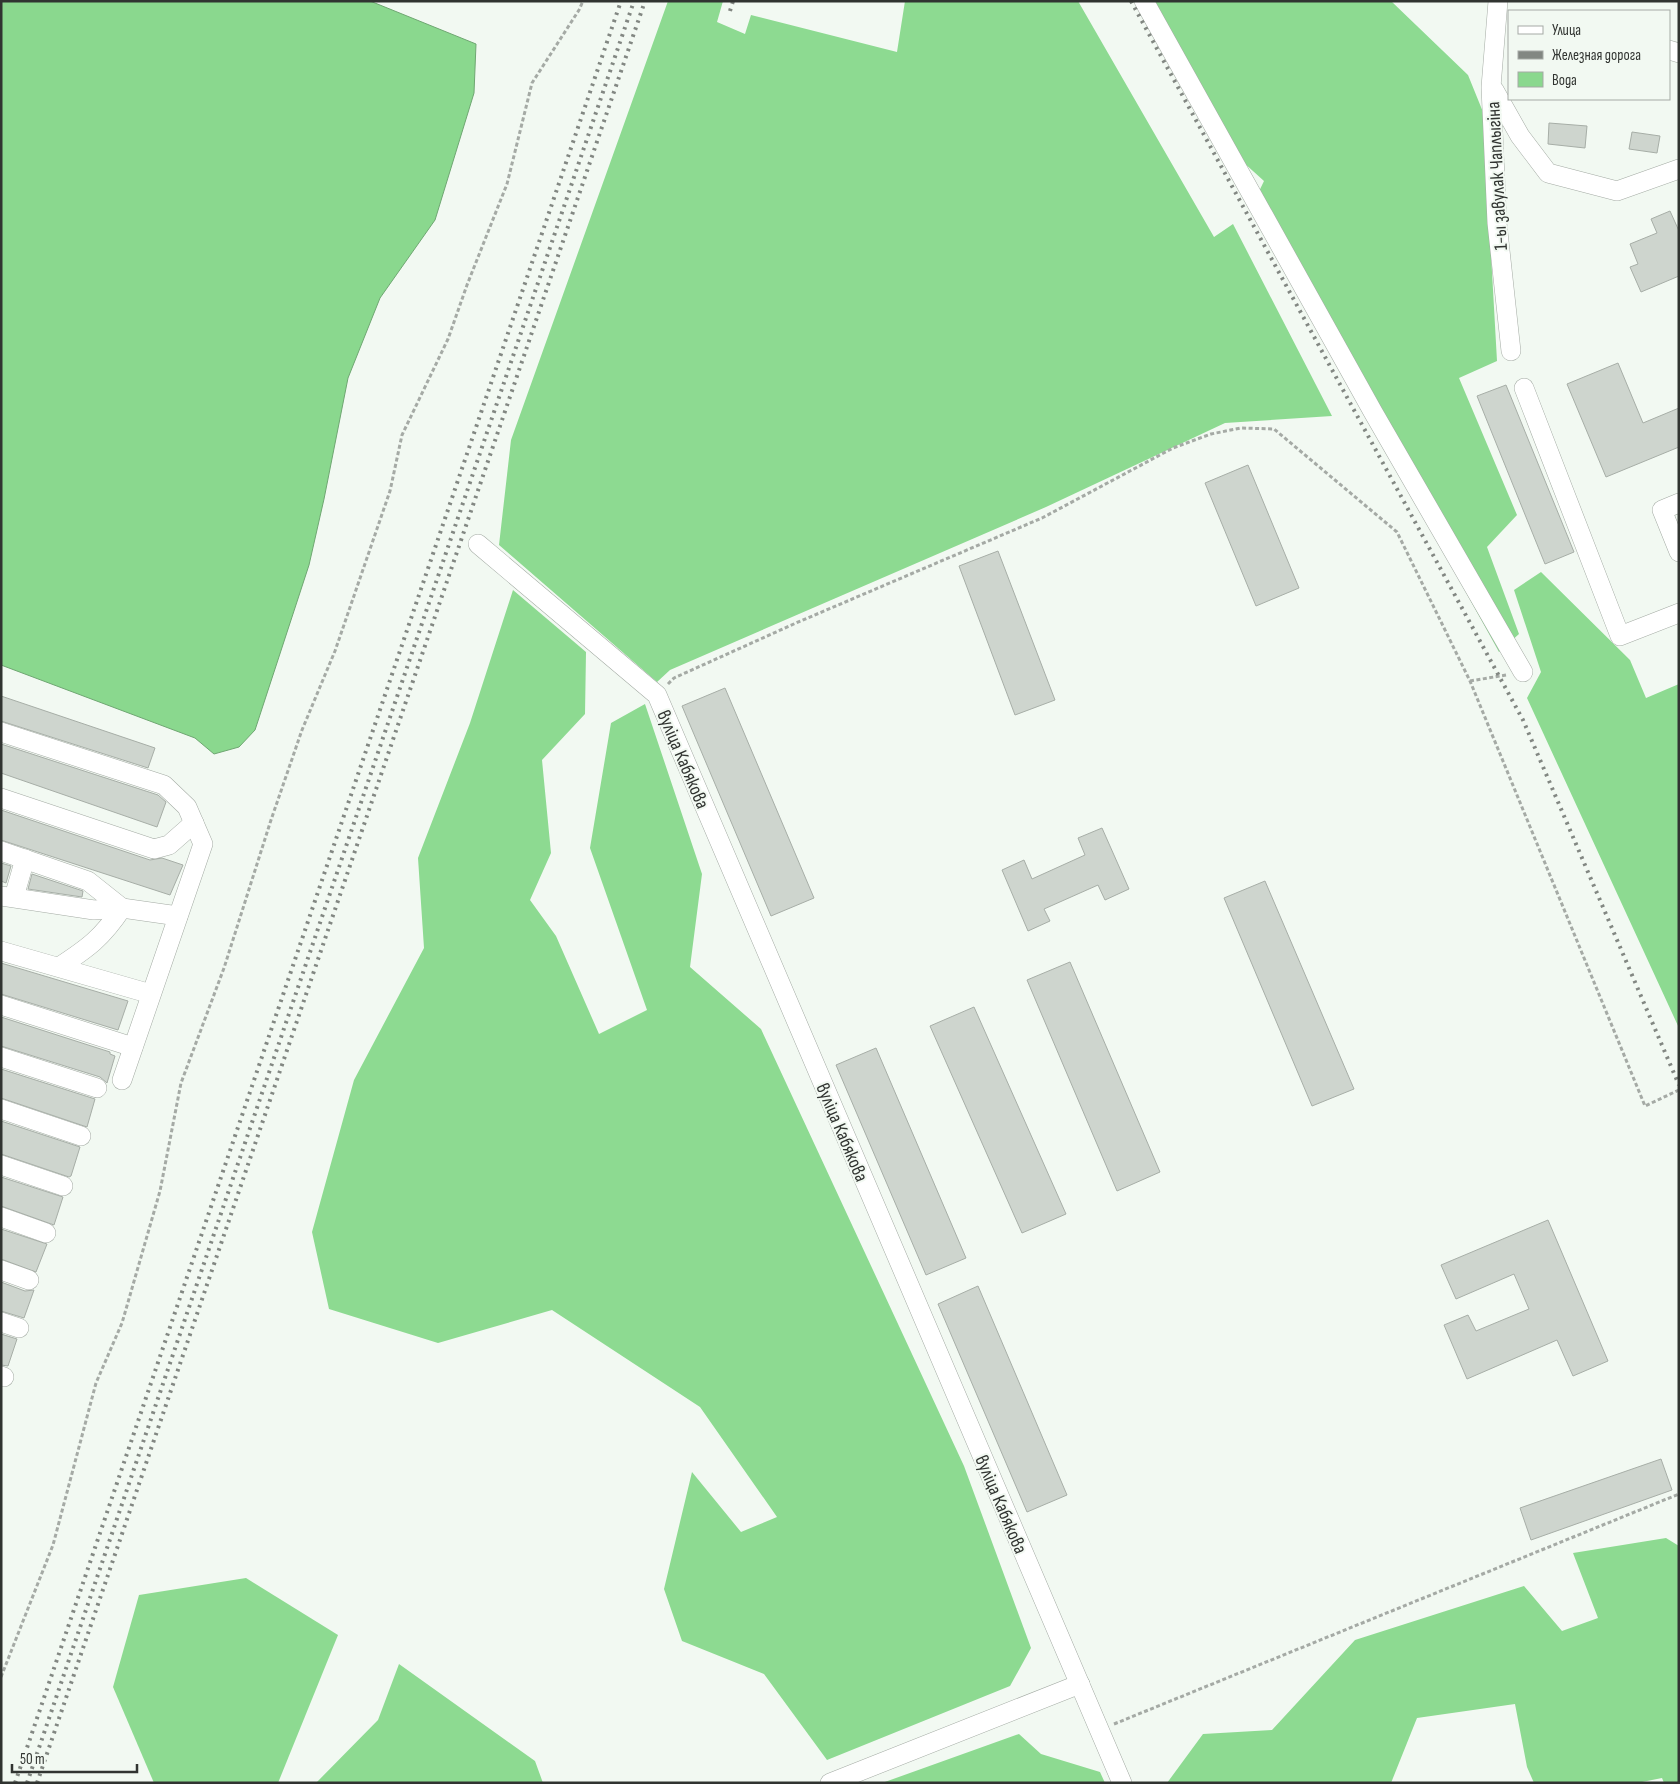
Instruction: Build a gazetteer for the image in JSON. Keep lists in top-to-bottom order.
{
  "streets": {
    "street": ["1-ы завулак Чаплыгіна", "вуліца Кабякова"]
  },
  "legend": ["Улица", "Железная дорога", "Вода"],
  "scale_bar": "50 m"
}
